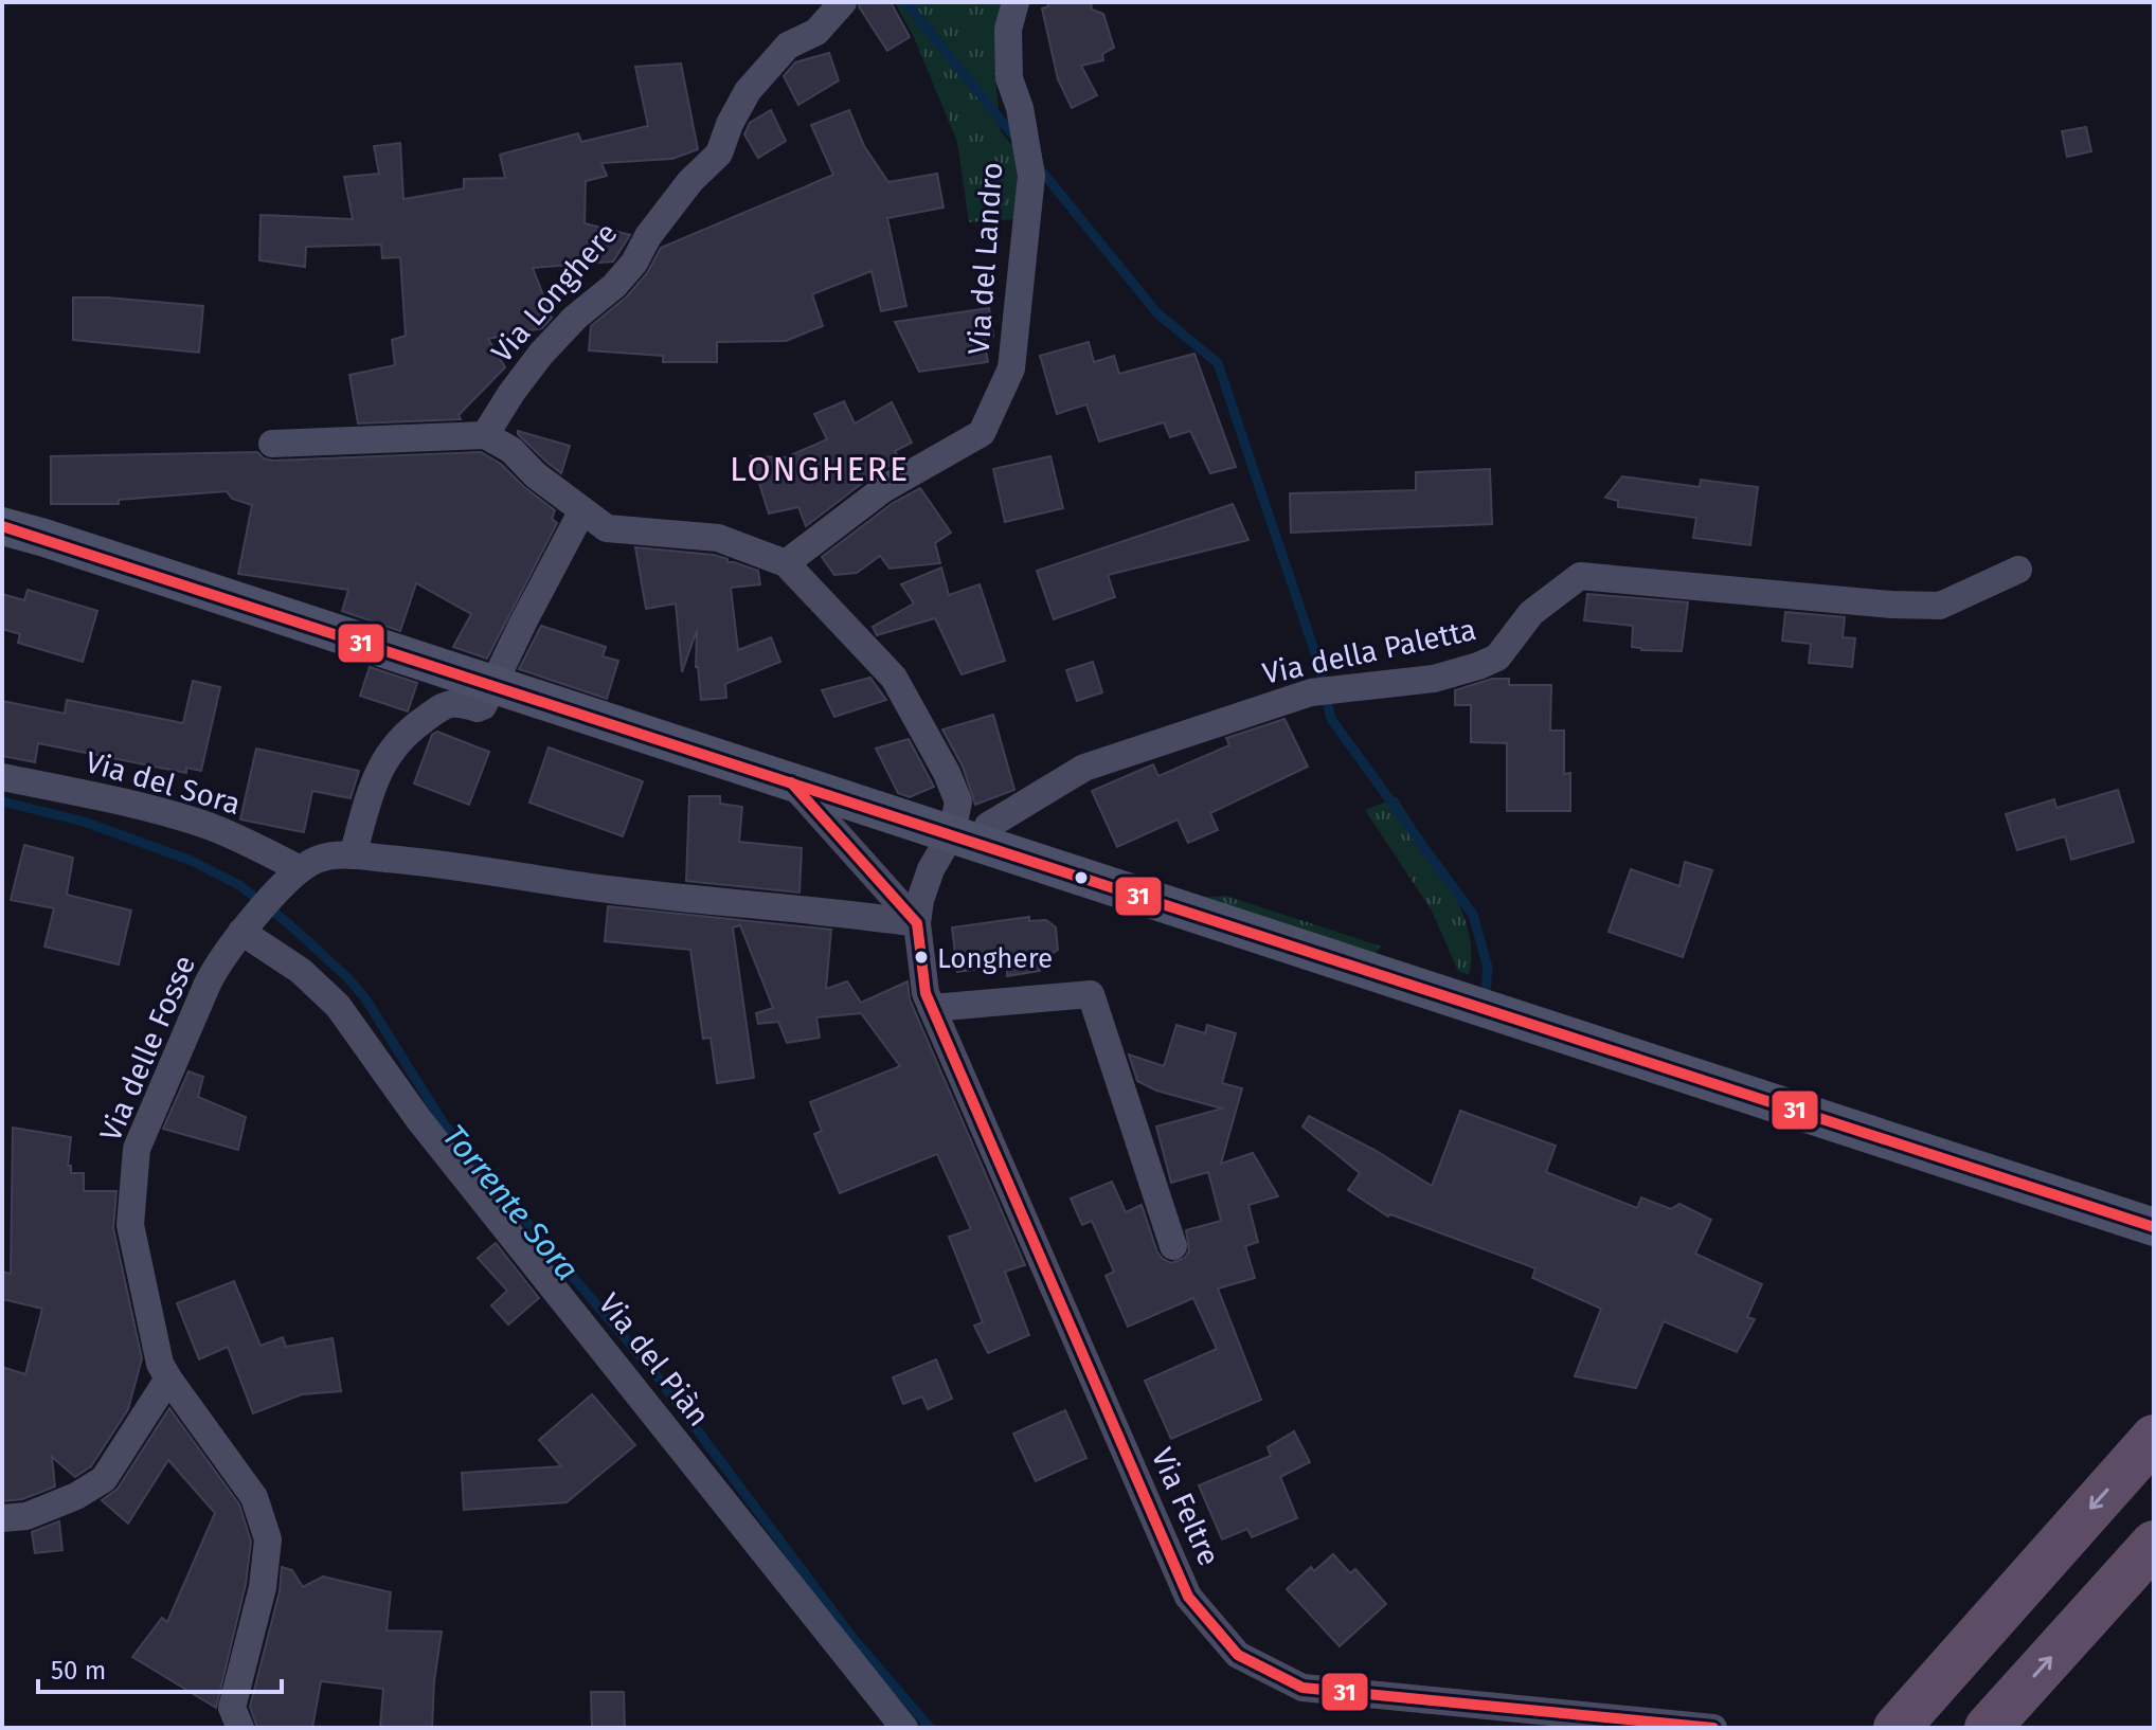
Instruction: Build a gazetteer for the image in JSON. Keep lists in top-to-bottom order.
{
  "streets": {
    "street": [
      "Via del Landro",
      "Via Longhere",
      "Via della Paletta",
      "Via del Sora",
      "Via delle Fosse",
      "Via del Piàn",
      "Via Feltre"
    ]
  },
  "crossings": [
    ["Via della Paletta", "Via Feltre"],
    ["Via del Sora", "Via delle Fosse"],
    ["Via delle Fosse", "Via del Piàn"]
  ],
  "districts": ["LONGHERE"],
  "water": ["Torrente Sora"],
  "places": ["Longhere"],
  "lines": ["transit line 31"],
  "scale_bar": "50 m"
}
